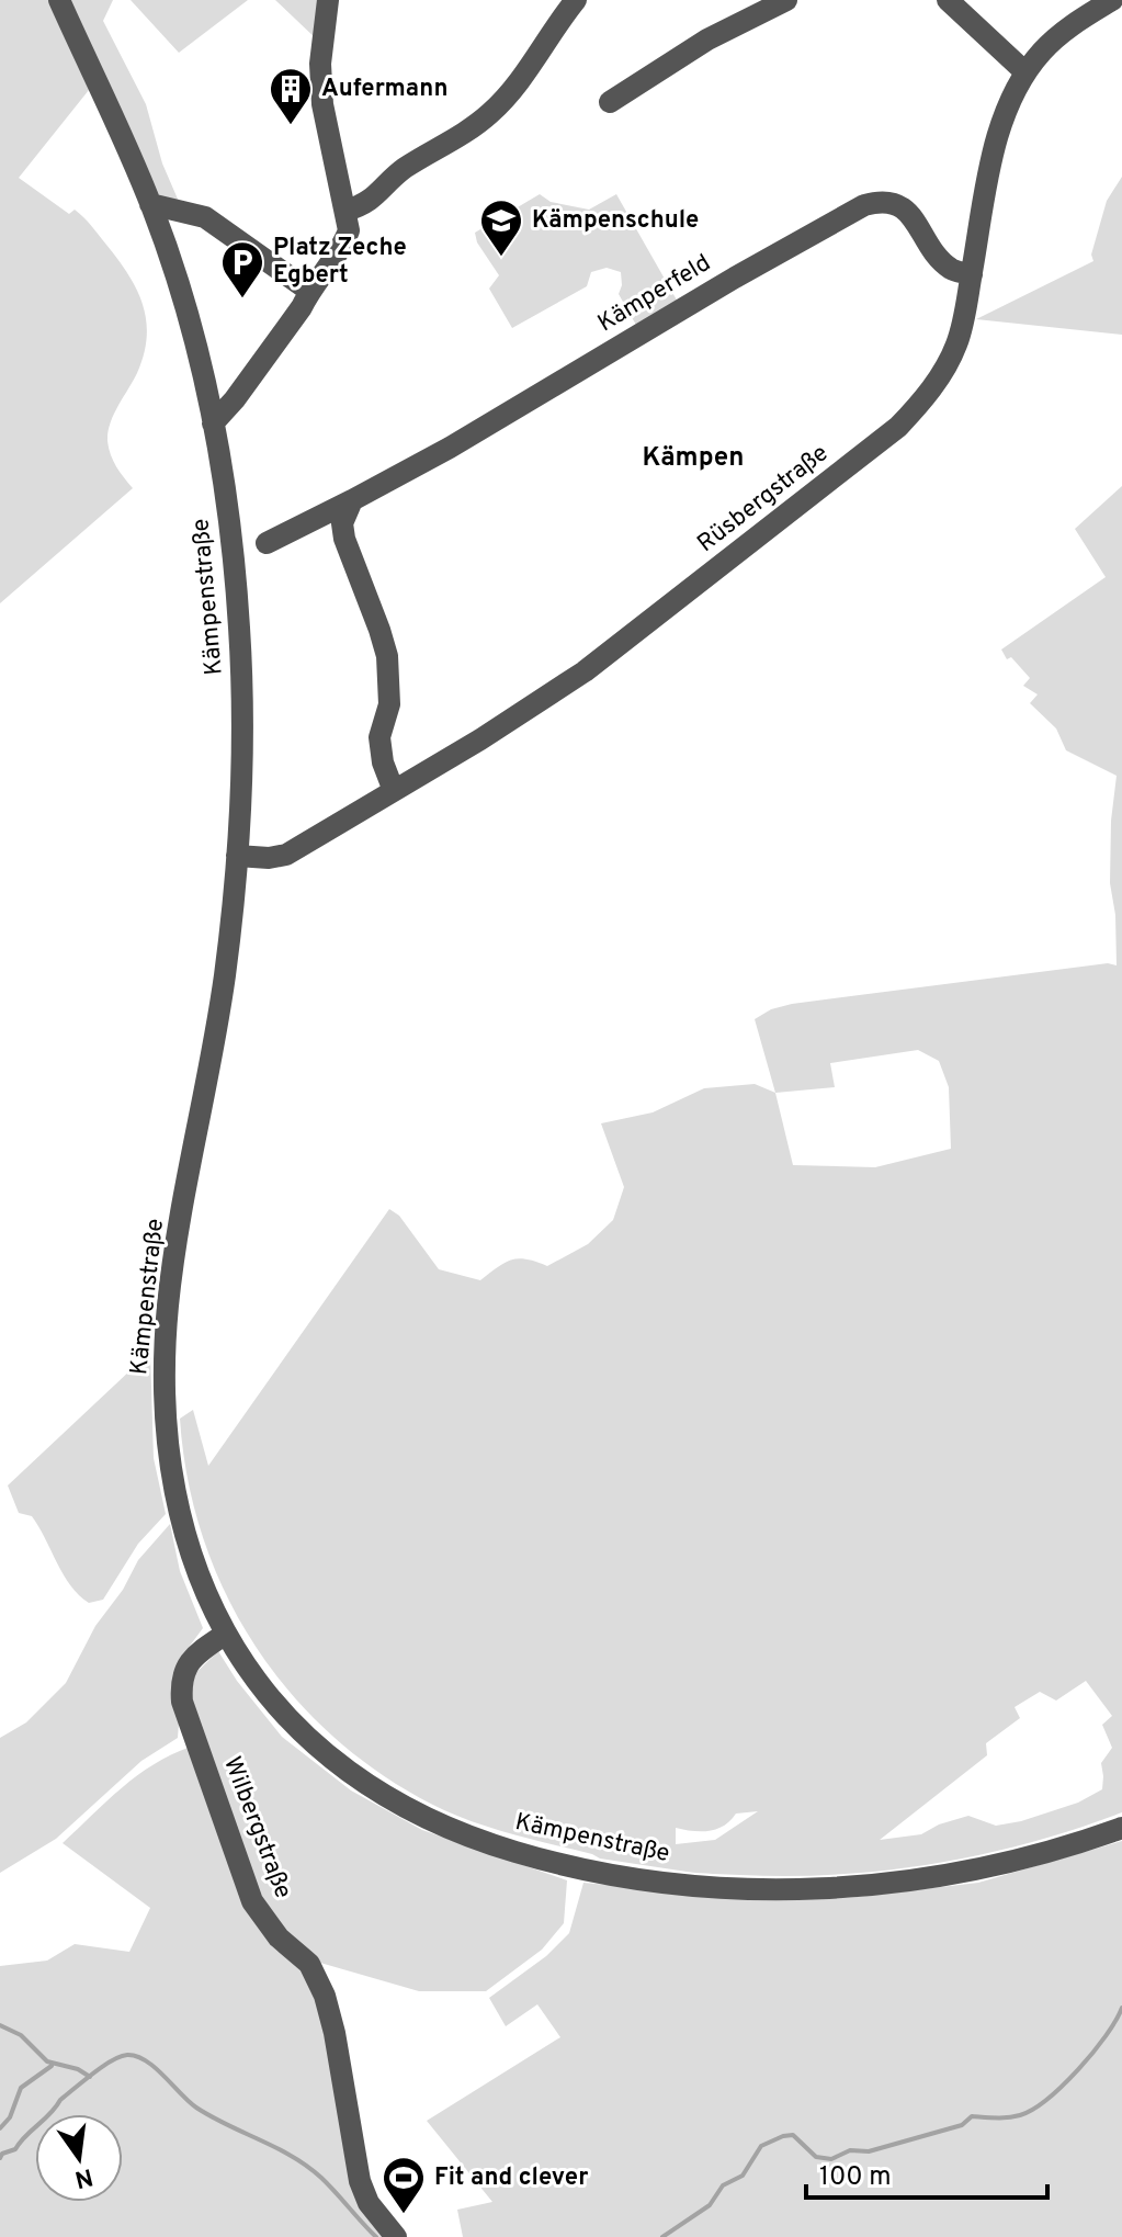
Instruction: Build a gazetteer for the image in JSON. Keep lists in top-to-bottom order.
{
  "streets": {
    "street": [
      "Kämperfeld",
      "Rüsbergstraße",
      "Kämpenstraße",
      "Wilbergstraße"
    ]
  },
  "crossings": [
    ["Kämperfeld", "Rüsbergstraße"],
    ["Rüsbergstraße", "Kämpenstraße"],
    ["Kämpenstraße", "Wilbergstraße"]
  ],
  "districts": ["Kämpen"],
  "places": {
    "building": ["Aufermann"],
    "school or university": ["Kämpenschule"],
    "parking": ["Platz Zeche Egbert"],
    "sports": ["Fit and clever"]
  },
  "scale_bar": "100 m",
  "north": "bottom"
}
